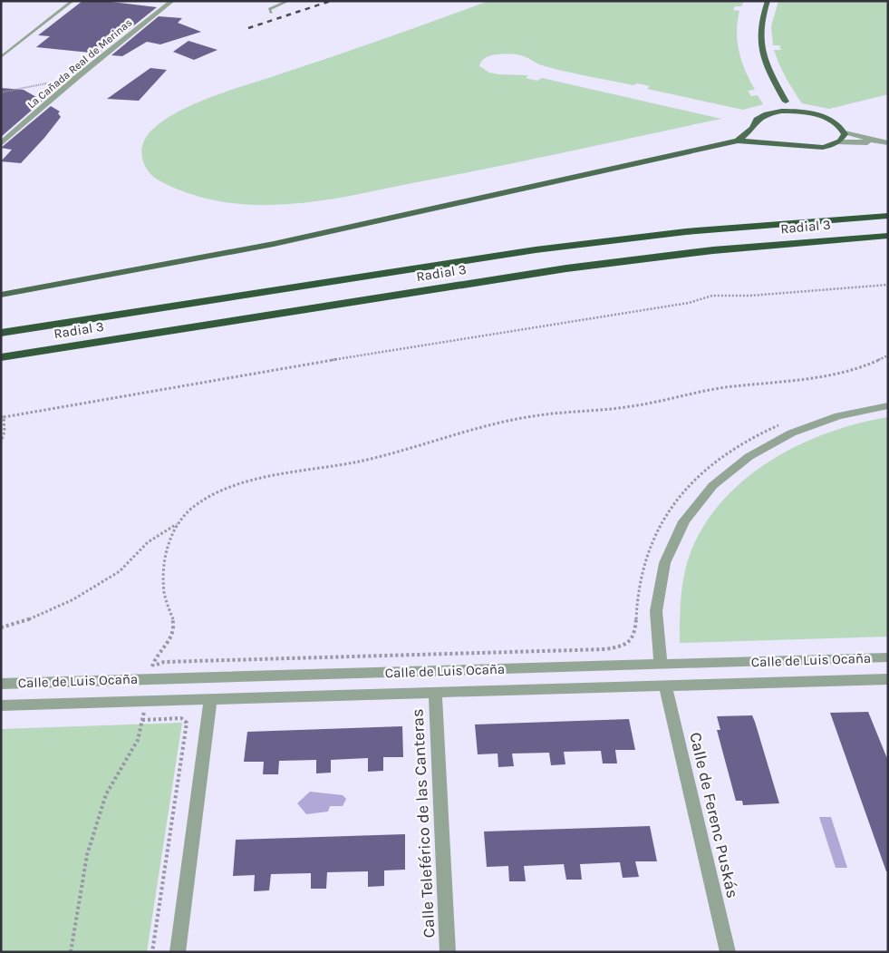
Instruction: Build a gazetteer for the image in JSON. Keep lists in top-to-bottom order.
{
  "streets": {
    "highway": ["Radial 3"],
    "street": [
      "La Cañada Real de Merinas",
      "Calle de Luis Ocaña",
      "Calle de Ferenc Puskás",
      "Calle Teleférico de las Canteras"
    ]
  },
  "crossings": [
    ["Calle de Luis Ocaña", "Calle de Ferenc Puskás"],
    ["Calle de Luis Ocaña", "Calle Teleférico de las Canteras"]
  ]
}
